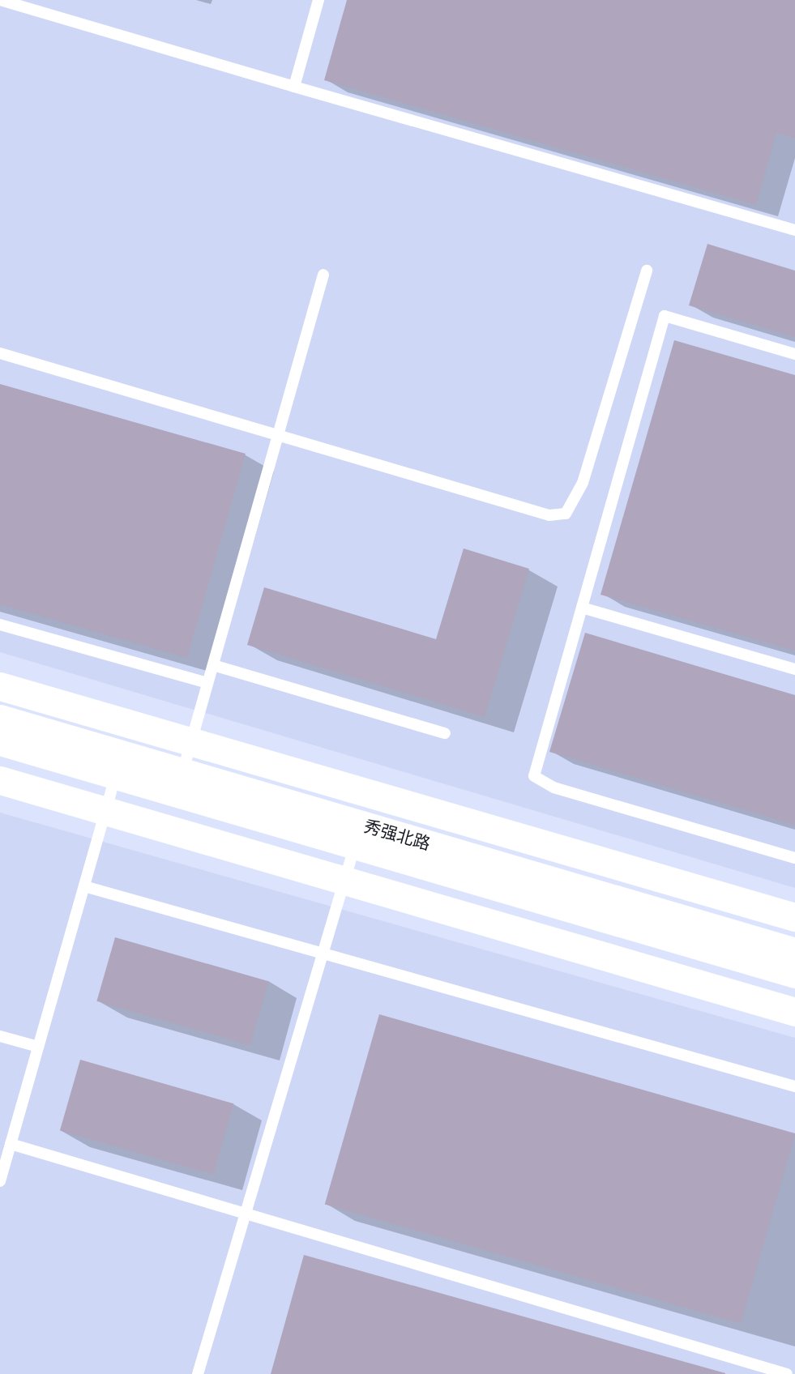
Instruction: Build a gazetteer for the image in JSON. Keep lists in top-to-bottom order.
{
  "streets": {
    "street": ["秀强北路"]
  }
}
